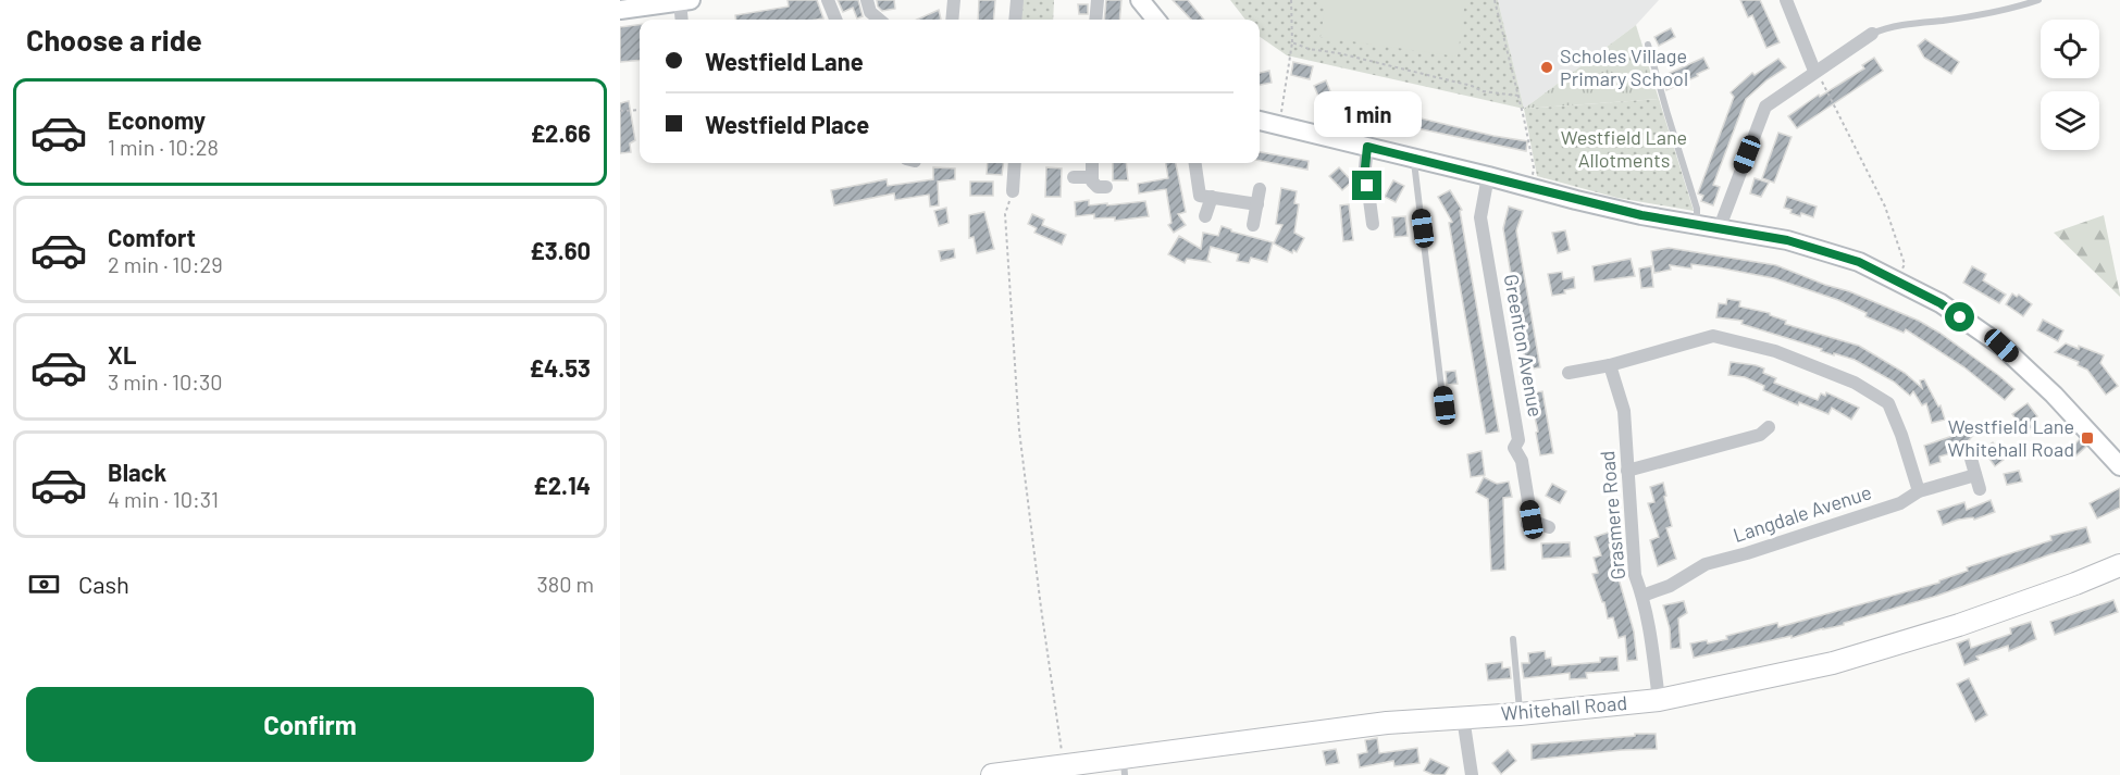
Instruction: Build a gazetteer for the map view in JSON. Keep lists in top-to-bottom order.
{
  "streets": {
    "highway": ["Whitehall Road"],
    "street": ["Greenton Avenue", "Langdale Avenue", "Grasmere Road"]
  },
  "crossings": [
    ["Langdale Avenue", "Grasmere Road"],
    ["Grasmere Road", "Whitehall Road"]
  ],
  "parks": ["Westfield Lane Allotments"],
  "places": {
    "other": ["Scholes Village Primary School"],
    "transit": ["Westfield Lane Whitehall Road"]
  },
  "page": {
    "heading": "Choose a ride",
    "banner": ["Westfield Lane", "Westfield Place"],
    "list": [
      {
        "name": "Economy",
        "note": "1 min · 10:28",
        "value": "£2.66"
      },
      {
        "name": "Comfort",
        "note": "2 min · 10:29",
        "value": "£3.60"
      },
      {
        "name": "XL",
        "note": "3 min · 10:30",
        "value": "£4.53"
      },
      {
        "name": "Black",
        "note": "4 min · 10:31",
        "value": "£2.14"
      }
    ],
    "bubble": "1 min",
    "pay": ["Cash", "380 m"],
    "buttons": "Confirm"
  }
}
